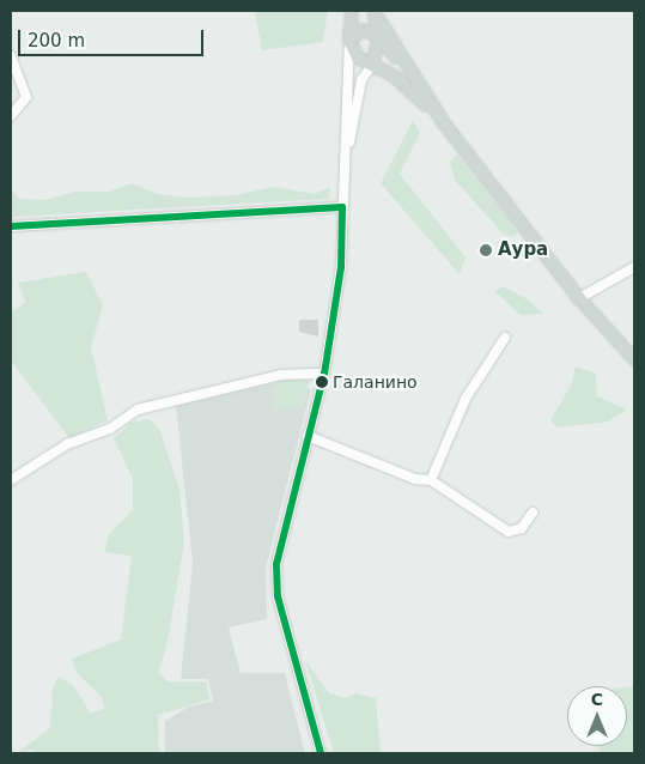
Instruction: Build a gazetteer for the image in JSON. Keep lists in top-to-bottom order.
{
  "places": ["Аура", "Галанино"],
  "scale_bar": "200 m",
  "north": "top"
}
